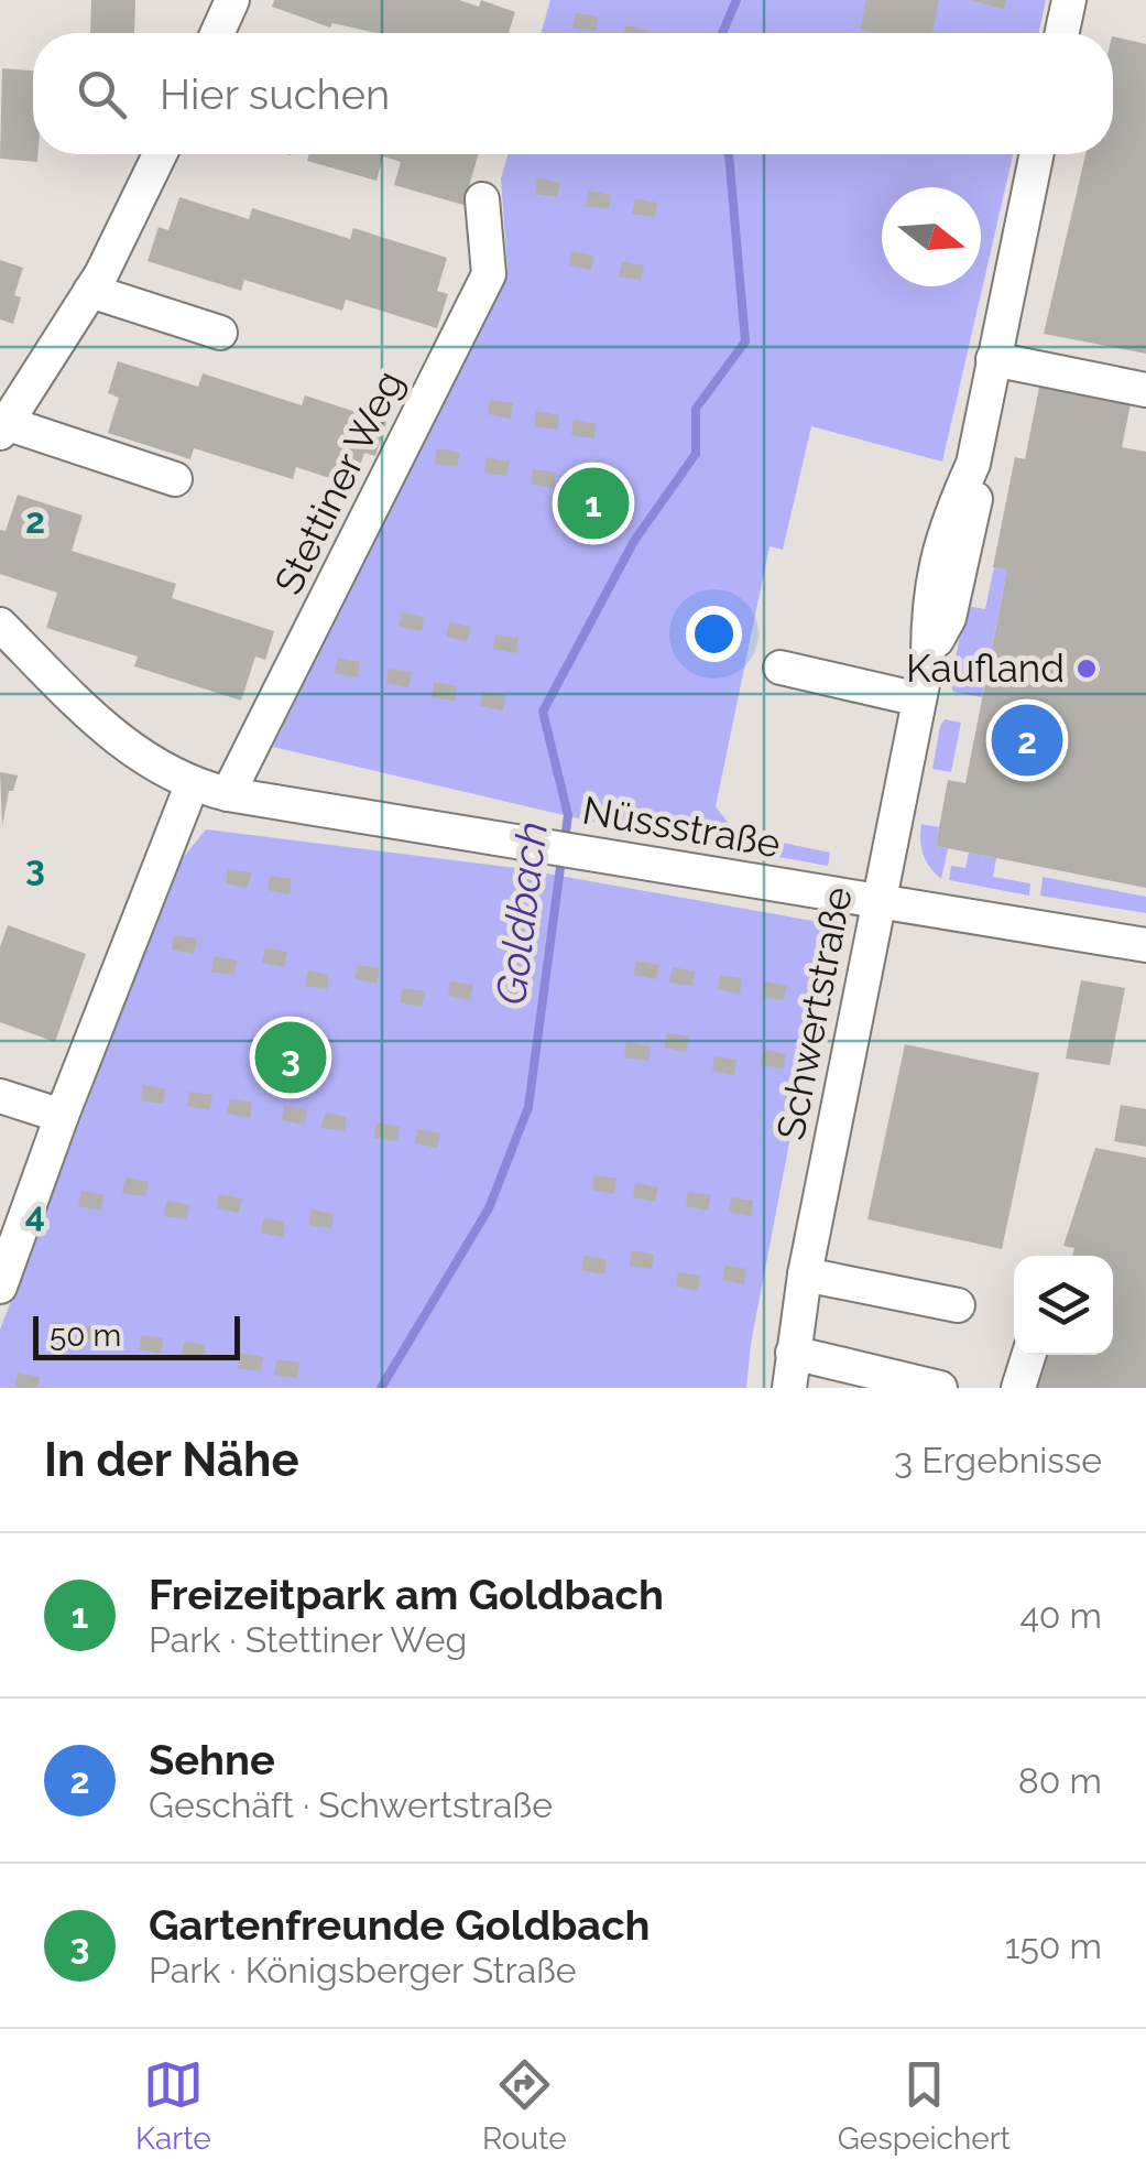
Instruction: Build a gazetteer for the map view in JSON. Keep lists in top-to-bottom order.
{
  "streets": {
    "street": ["Stettiner Weg", "Nüssstraße", "Schwertstraße"]
  },
  "crossings": [
    ["Stettiner Weg", "Nüssstraße"],
    ["Nüssstraße", "Schwertstraße"]
  ],
  "water": ["Goldbach"],
  "places": ["Kaufland"],
  "scale_bar": "50 m",
  "north": "right",
  "page": {
    "search": "Hier suchen",
    "pins": ["1", "2", "3"],
    "scale": "50 m",
    "heading": ["In der Nähe", "3 Ergebnisse"],
    "list": [
      {
        "mark": "1",
        "name": "Freizeitpark am Goldbach",
        "note": "Park · Stettiner Weg",
        "value": "40 m"
      },
      {
        "mark": "2",
        "name": "Sehne",
        "note": "Geschäft · Schwertstraße",
        "value": "80 m"
      },
      {
        "mark": "3",
        "name": "Gartenfreunde Goldbach",
        "note": "Park · Königsberger Straße",
        "value": "150 m"
      }
    ],
    "nav": ["Karte", "Route", "Gespeichert"]
  },
  "grid": {
    "rows": ["2", "3", "4"]
  }
}
